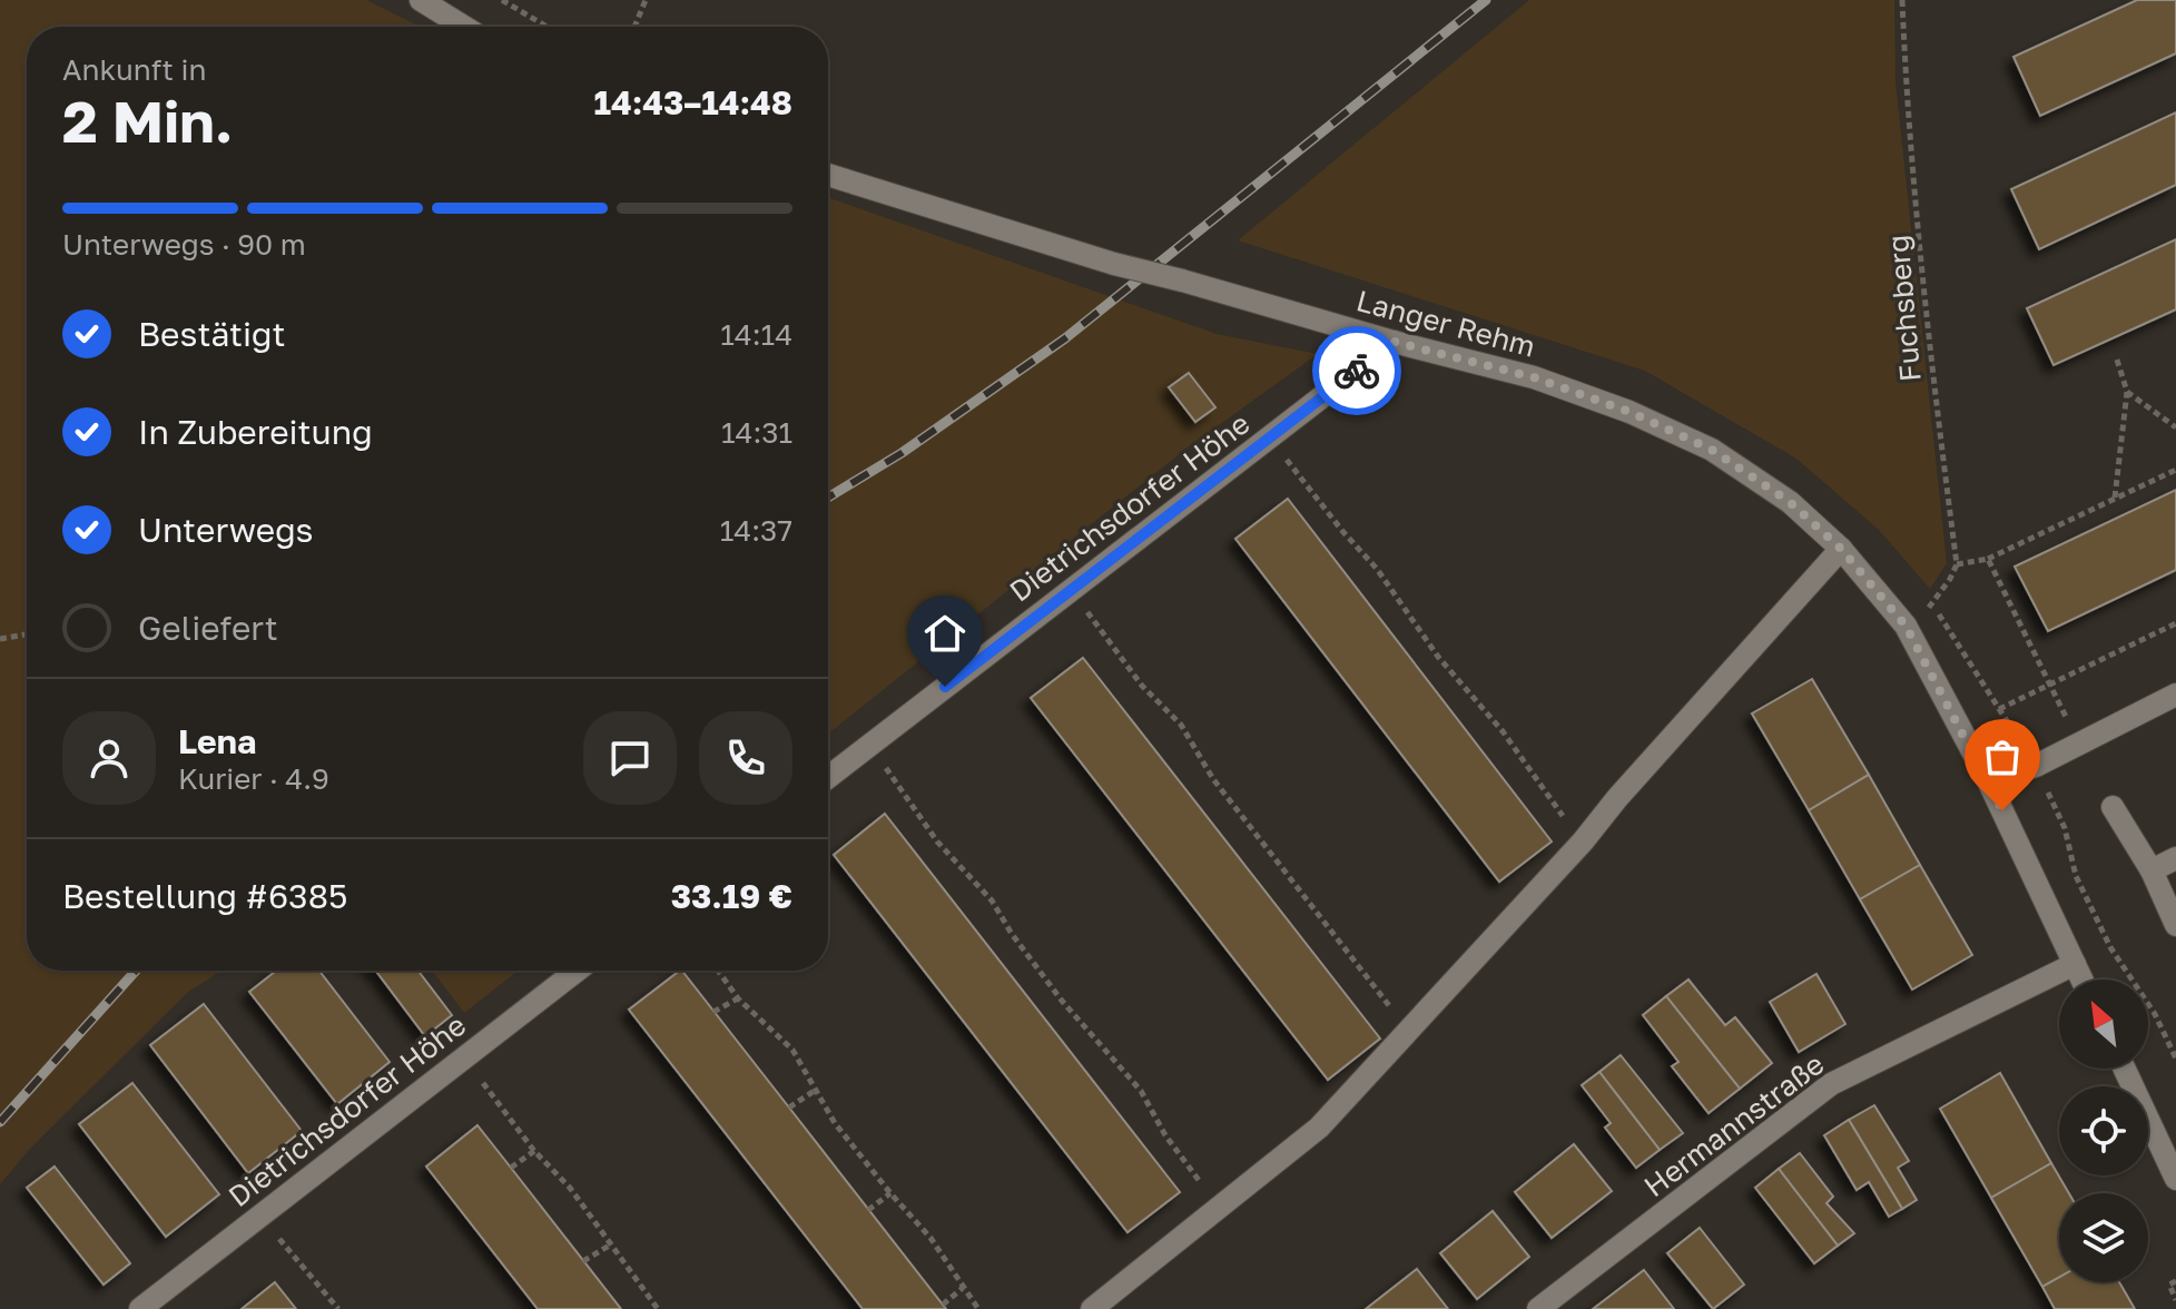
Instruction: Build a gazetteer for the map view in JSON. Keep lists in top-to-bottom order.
{
  "streets": {
    "street": ["Langer Rehm", "Dietrichsdorfer Höhe", "Hermannstraße"],
    "path": ["Fuchsberg"]
  },
  "crossings": [
    ["Langer Rehm", "Dietrichsdorfer Höhe"],
    ["Langer Rehm", "Hermannstraße"]
  ],
  "north": "top left",
  "page": {
    "heading": ["2 Min.", "Ankunft in", "14:43–14:48"],
    "panel": [
      "Lena",
      "Kurier · 4.9",
      "Bestellung #6385",
      "33.19 €"
    ],
    "bar": "Unterwegs · 90 m",
    "list": [
      ["Bestätigt", "14:14"],
      ["In Zubereitung", "14:31"],
      ["Unterwegs", "14:37"],
      "Geliefert"
    ]
  }
}
